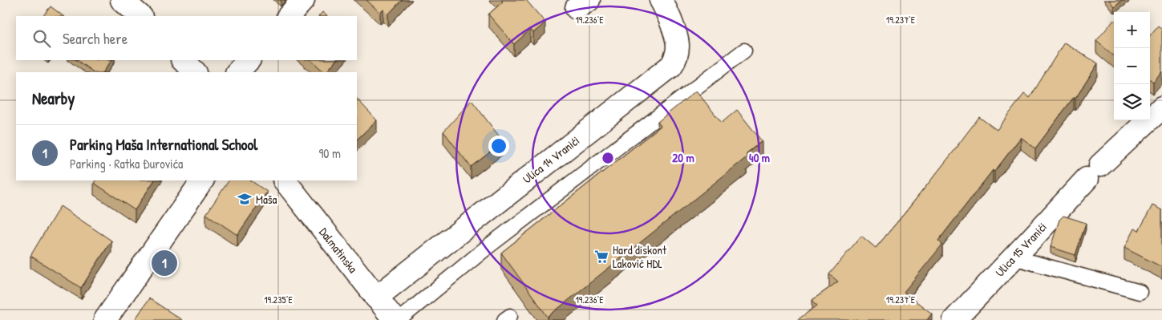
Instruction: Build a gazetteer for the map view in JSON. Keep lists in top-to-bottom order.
{
  "streets": {
    "street": ["Ulica 14 Vranići", "Ulica 15 Vranići", "Dalmatinska"]
  },
  "crossings": [
    ["Ulica 14 Vranići", "Dalmatinska"]
  ],
  "places": {
    "school or university": ["Maša"],
    "supermarket": ["Hard diskont Laković HDL"]
  },
  "page": {
    "map_buttons": ["+", "−"],
    "search": "Search here",
    "heading": "Nearby",
    "list": [
      {
        "mark": "1",
        "name": "Parking Maša International School",
        "note": "Parking · Ratka Đurovića",
        "value": "90 m"
      }
    ],
    "pins": "1"
  },
  "coordinates": ["19.236°E", "19.237°E", "19.235°E"],
  "rings": ["20 m", "40 m"]
}
